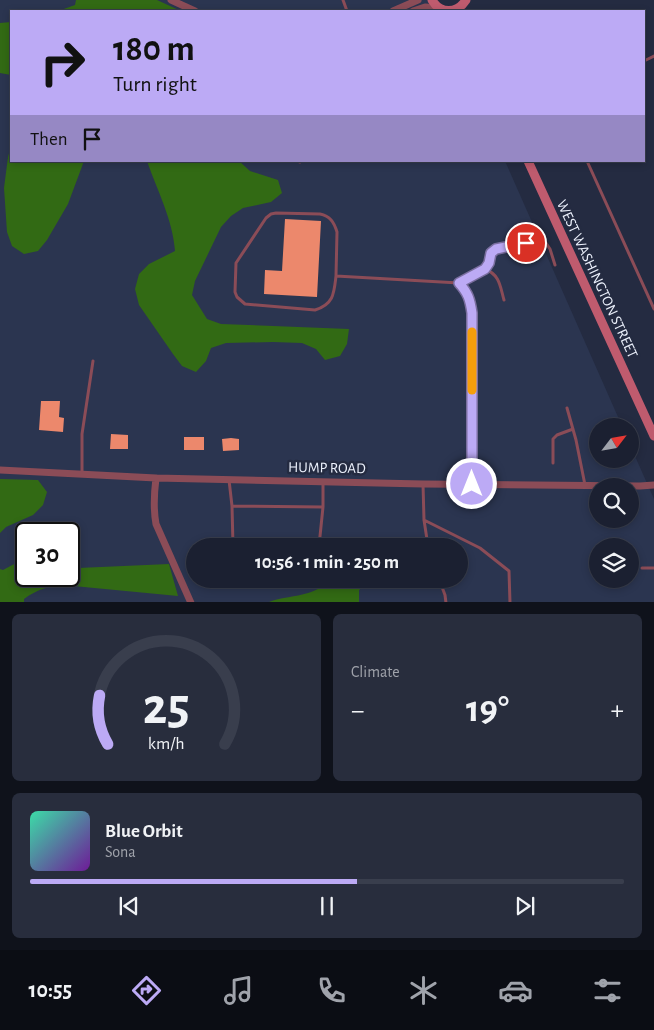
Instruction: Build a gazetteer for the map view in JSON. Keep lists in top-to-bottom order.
{
  "streets": {
    "street": ["WEST WASHINGTON STREET", "HUMP ROAD"]
  },
  "north": "top right",
  "page": {
    "turn": ["180 m", "Turn right"],
    "then": "Then",
    "limit": "30",
    "trip": "10:56 · 1 min · 250 m",
    "tile": "Climate",
    "heat": ["−", "19°", "+"],
    "song": ["Blue Orbit", "Sona"],
    "tabs": "10:55",
    "gauge": ["25", "km/h"]
  }
}
